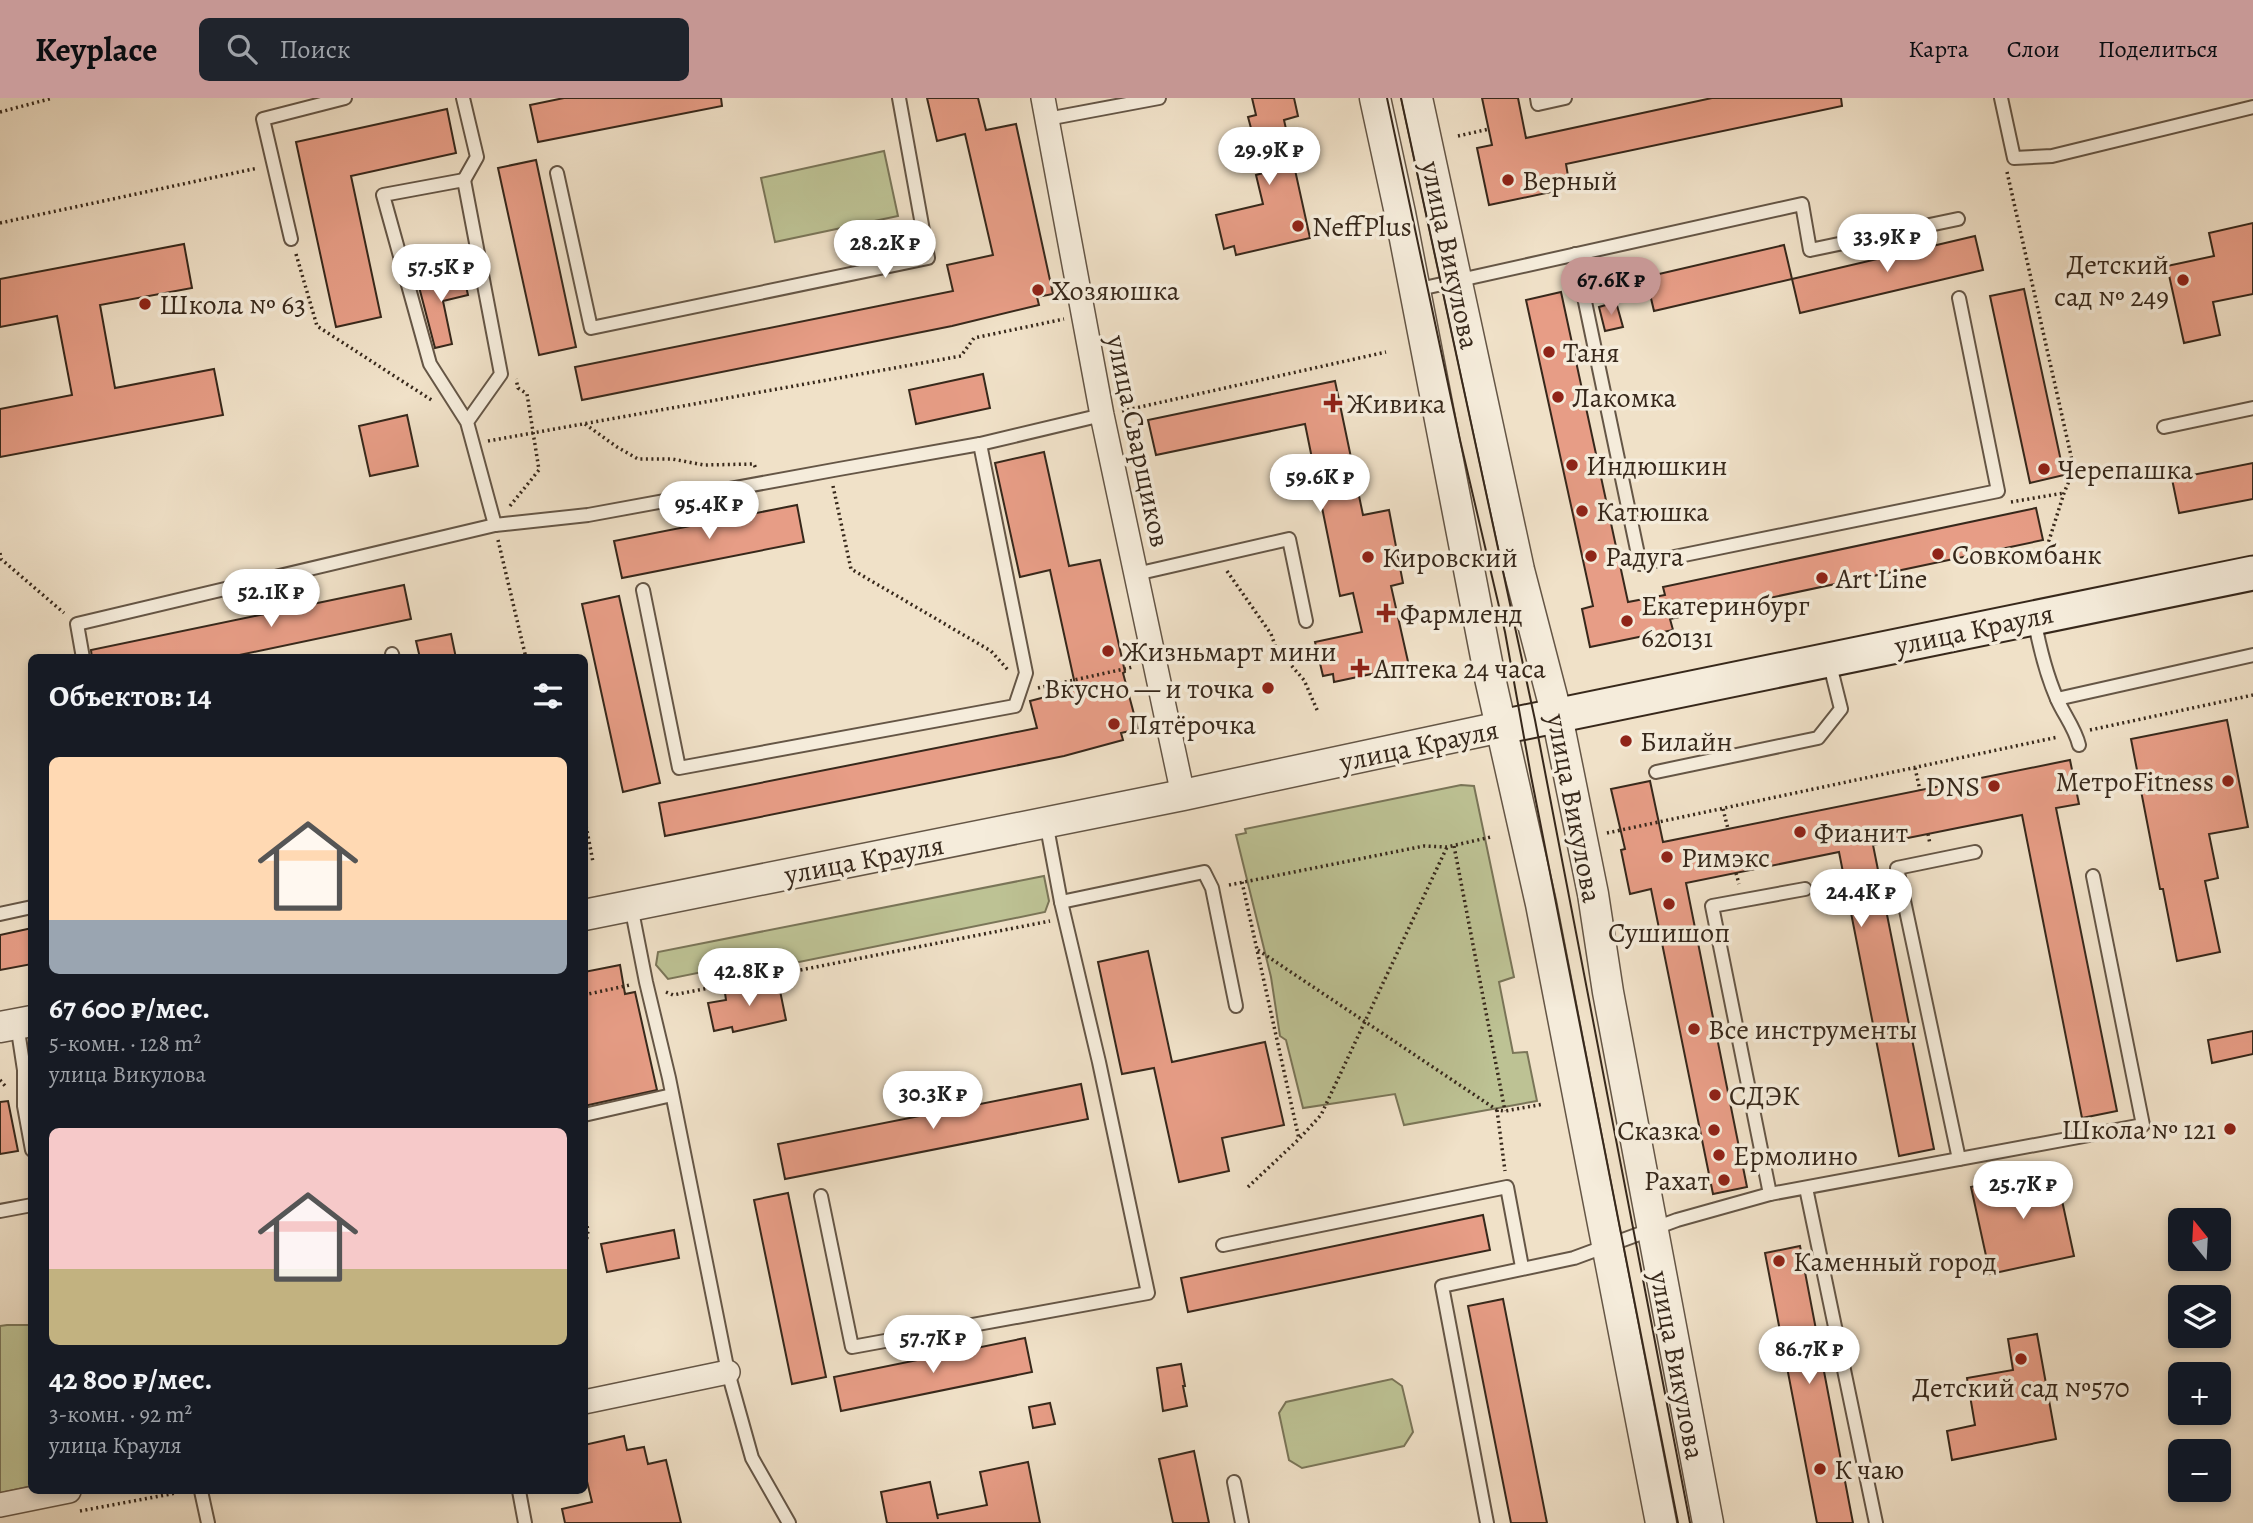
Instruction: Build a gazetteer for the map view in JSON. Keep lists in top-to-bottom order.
{
  "streets": {
    "main road": ["улица Крауля"],
    "street": ["улица Викулова", "улица Сварщиков"]
  },
  "crossings": [
    ["улица Викулова", "улица Крауля"],
    ["улица Сварщиков", "улица Крауля"]
  ],
  "places": {
    "other": [
      "Верный",
      "NeffPlus",
      "Детский сад № 249",
      "Хозяюшка",
      "Школа № 63",
      "Таня",
      "Лакомка",
      "Индюшкин",
      "Черепашка",
      "Катюшка",
      "Совкомбанк",
      "Радуга",
      "Кировский",
      "Art Line",
      "Екатеринбург 620131",
      "Жизньмарт мини",
      "Вкусно — и точка",
      "Пятёрочка",
      "Билайн",
      "МетроFitness",
      "DNS",
      "Фианит",
      "Римэкс",
      "Сушишоп",
      "Все инструменты",
      "СДЭК",
      "Школа № 121",
      "Сказка",
      "Ермолино",
      "Рахат",
      "Каменный город",
      "Детский сад №570",
      "К чаю"
    ],
    "health": ["Живика", "Фармленд", "Аптека 24 часа"]
  },
  "north": "top",
  "page": {
    "header": "Keyplace",
    "search": "Поиск",
    "nav": ["Карта", "Слои", "Поделиться"],
    "price": [
      "29.9K ₽",
      "33.9K ₽",
      "28.2K ₽",
      "57.5K ₽",
      "67.6K ₽",
      "59.6K ₽",
      "95.4K ₽",
      "52.1K ₽",
      "24.4K ₽",
      "42.8K ₽",
      "30.3K ₽",
      "25.7K ₽",
      "57.7K ₽",
      "86.7K ₽"
    ],
    "heading": "Объектов: 14",
    "list": [
      {
        "name": "67 600 ₽/мес.",
        "note": "5-комн. · 128 m² · улица Викулова"
      },
      {
        "name": "42 800 ₽/мес.",
        "note": "3-комн. · 92 m² · улица Крауля"
      }
    ],
    "map_buttons": ["+", "−"]
  }
}
